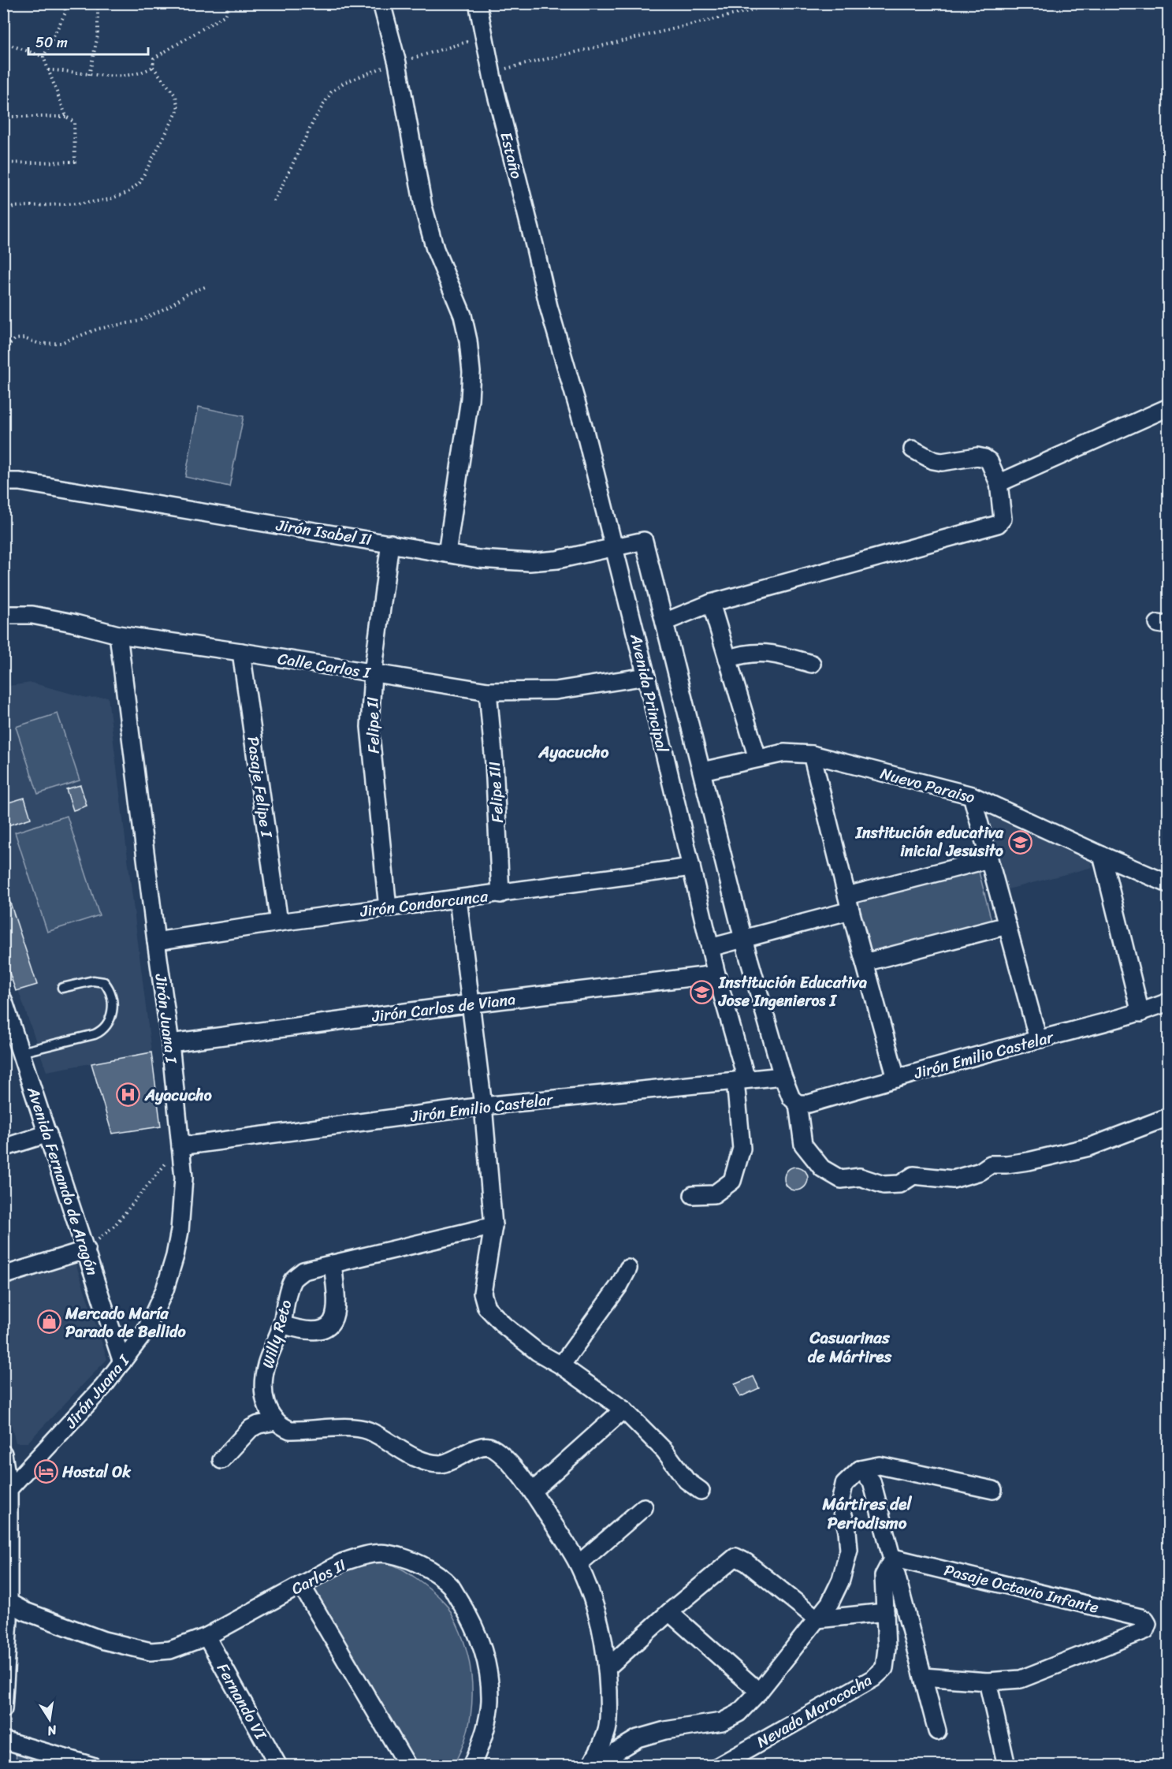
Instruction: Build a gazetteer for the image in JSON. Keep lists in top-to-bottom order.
{
  "streets": {
    "street": [
      "Estaño",
      "Jirón Isabel II",
      "Calle Carlos I",
      "Avenida Principal",
      "Felipe II",
      "Nuevo Paraiso",
      "Pasaje Felipe I",
      "Felipe III",
      "Jirón Condorcunca",
      "Jirón Carlos de Viana",
      "Jirón Juana I",
      "Jirón Emilio Castelar",
      "Avenida Fernando de Aragón",
      "Willy Reto",
      "Carlos II",
      "Pasaje Octavio Infante",
      "Fernando VI",
      "Nevado Morococha"
    ]
  },
  "crossings": [
    ["Estaño", "Avenida Principal"],
    ["Jirón Isabel II", "Avenida Principal"],
    ["Jirón Isabel II", "Felipe II"],
    ["Calle Carlos I", "Avenida Principal"],
    ["Calle Carlos I", "Felipe II"],
    ["Calle Carlos I", "Pasaje Felipe I"],
    ["Calle Carlos I", "Felipe III"],
    ["Calle Carlos I", "Jirón Juana I"],
    ["Avenida Principal", "Nuevo Paraiso"],
    ["Avenida Principal", "Jirón Condorcunca"],
    ["Avenida Principal", "Jirón Carlos de Viana"],
    ["Avenida Principal", "Jirón Emilio Castelar"],
    ["Felipe II", "Jirón Condorcunca"],
    ["Pasaje Felipe I", "Jirón Condorcunca"],
    ["Felipe III", "Jirón Condorcunca"],
    ["Jirón Condorcunca", "Jirón Juana I"],
    ["Jirón Carlos de Viana", "Jirón Juana I"],
    ["Jirón Juana I", "Jirón Emilio Castelar"],
    ["Jirón Juana I", "Avenida Fernando de Aragón"],
    ["Carlos II", "Fernando VI"],
    ["Pasaje Octavio Infante", "Nevado Morococha"]
  ],
  "districts": ["Ayacucho", "Casuarinas de Mártires", "Mártires del Periodismo"],
  "places": {
    "school or university": ["Institución educativa inicial Jesusito", "Institución Educativa Jose Ingenieros I"],
    "hospital": ["Ayacucho"],
    "shop": ["Mercado María Parado de Bellido"],
    "hotel": ["Hostal Ok"]
  },
  "scale_bar": "50 m",
  "north": "bottom"
}
